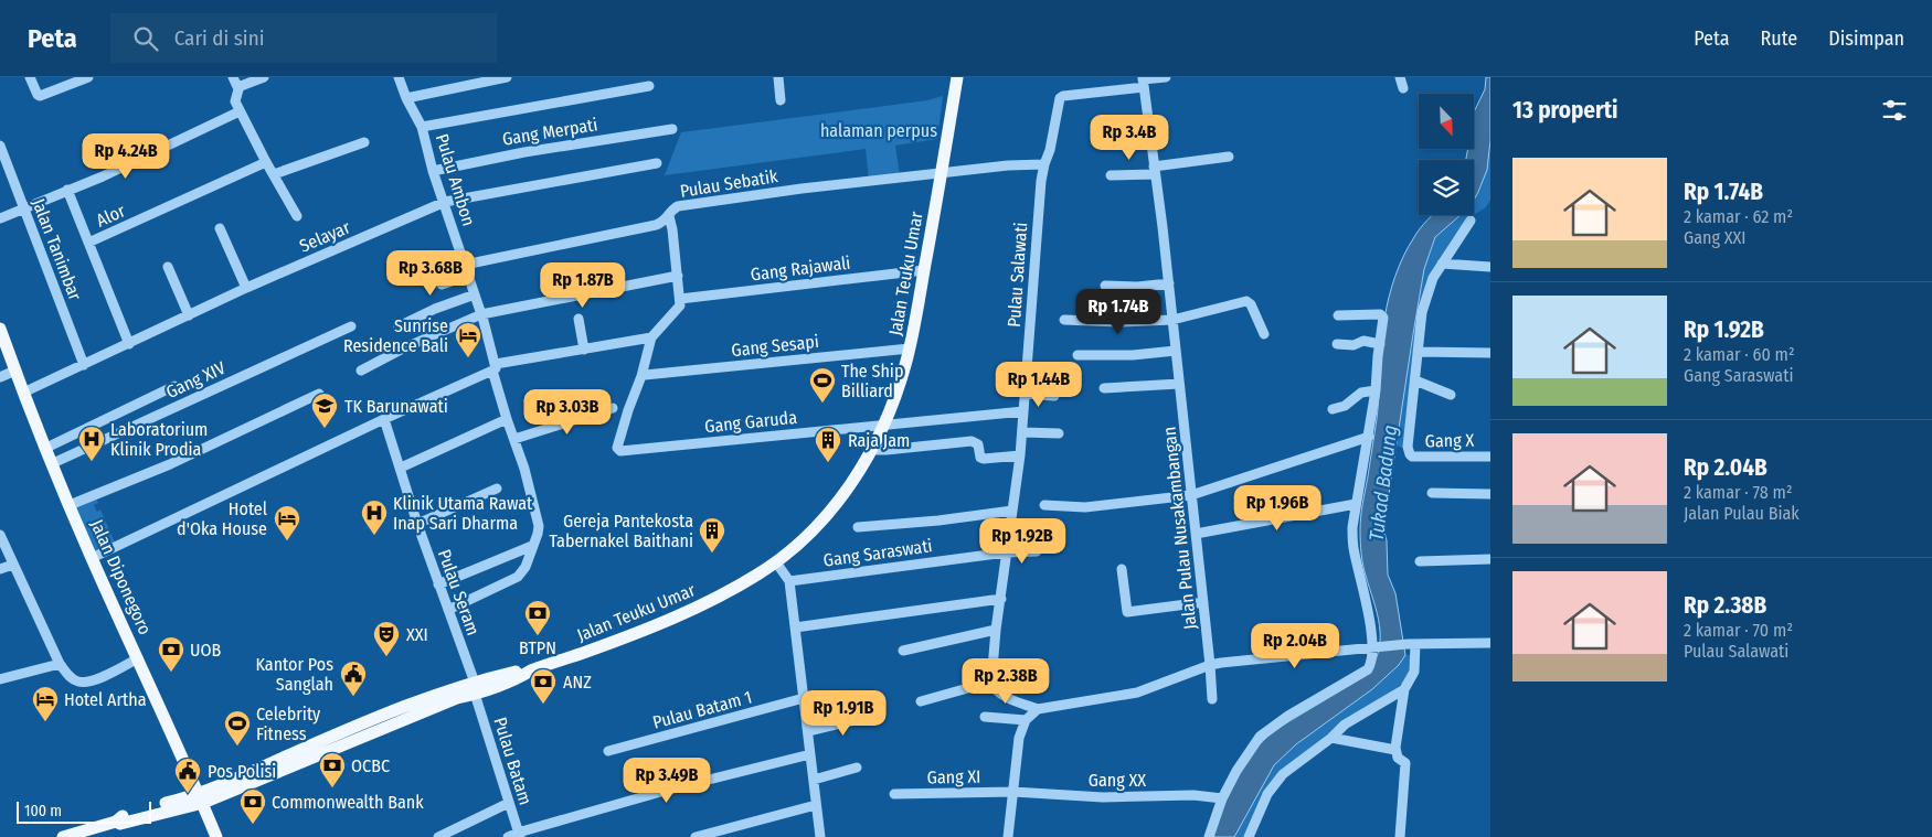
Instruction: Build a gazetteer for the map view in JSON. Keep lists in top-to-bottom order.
{
  "streets": {
    "main road": ["Jalan Teuku Umar", "Jalan Diponegoro"],
    "street": [
      "Gang Merpati",
      "Pulau Ambon",
      "Pulau Sebatik",
      "Alor",
      "Selayar",
      "Jalan Tanimbar",
      "Gang Rajawali",
      "Pulau Salawati",
      "Gang Sesapi",
      "Gang XIV",
      "Gang Garuda",
      "Gang X",
      "Jalan Pulau Nusakambangan",
      "Gang Saraswati",
      "Pulau Seram",
      "Pulau Batam 1",
      "Pulau Batam",
      "Gang XI",
      "Gang XX"
    ]
  },
  "crossings": [
    ["Gang Merpati", "Pulau Ambon"],
    ["Pulau Ambon", "Pulau Sebatik"],
    ["Pulau Ambon", "Selayar"],
    ["Pulau Ambon", "Pulau Seram"],
    ["Pulau Sebatik", "Jalan Teuku Umar"],
    ["Pulau Sebatik", "Pulau Salawati"],
    ["Selayar", "Jalan Tanimbar"],
    ["Selayar", "Jalan Diponegoro"],
    ["Gang Rajawali", "Jalan Teuku Umar"],
    ["Jalan Teuku Umar", "Gang Sesapi"],
    ["Jalan Teuku Umar", "Gang Garuda"],
    ["Jalan Teuku Umar", "Jalan Diponegoro"],
    ["Jalan Teuku Umar", "Pulau Seram"],
    ["Jalan Teuku Umar", "Pulau Batam"],
    ["Pulau Salawati", "Gang Garuda"],
    ["Pulau Salawati", "Jalan Pulau Nusakambangan"],
    ["Pulau Salawati", "Gang Saraswati"],
    ["Gang XIV", "Jalan Diponegoro"],
    ["Pulau Seram", "Pulau Batam"],
    ["Gang XI", "Gang XX"]
  ],
  "water": ["Tukad Badung"],
  "parks": ["halaman perpus"],
  "places": {
    "hotel": ["Sunrise Residence Bali", "Hotel d'Oka House", "Hotel Artha"],
    "sports": ["The Ship Billiard", "Celebrity Fitness"],
    "school or university": ["TK Barunawati"],
    "hospital": ["Laboratorium Klinik Prodia", "Klinik Utama Rawat Inap Sari Dharma"],
    "building": ["Raja Jam", "Gereja Pantekosta Tabernakel Baithani"],
    "bank": [
      "BTPN",
      "UOB",
      "ANZ",
      "OCBC",
      "Commonwealth Bank"
    ],
    "theatre": ["XXI"],
    "public building": ["Kantor Pos Sanglah", "Pos Polisi"]
  },
  "scale_bar": "100 m",
  "north": "bottom right",
  "page": {
    "header": "Peta",
    "search": "Cari di sini",
    "nav": ["Peta", "Rute", "Disimpan"],
    "heading": "13 properti",
    "price": [
      "Rp 3.4B",
      "Rp 4.24B",
      "Rp 3.68B",
      "Rp 1.87B",
      "Rp 1.74B",
      "Rp 1.44B",
      "Rp 3.03B",
      "Rp 1.96B",
      "Rp 1.92B",
      "Rp 2.04B",
      "Rp 2.38B",
      "Rp 1.91B",
      "Rp 3.49B"
    ],
    "list": [
      {
        "name": "Rp 1.74B",
        "note": "2 kamar · 62 m² · Gang XXI"
      },
      {
        "name": "Rp 1.92B",
        "note": "2 kamar · 60 m² · Gang Saraswati"
      },
      {
        "name": "Rp 2.04B",
        "note": "2 kamar · 78 m² · Jalan Pulau Biak"
      },
      {
        "name": "Rp 2.38B",
        "note": "2 kamar · 70 m² · Pulau Salawati"
      }
    ],
    "scale": "100 m"
  }
}
